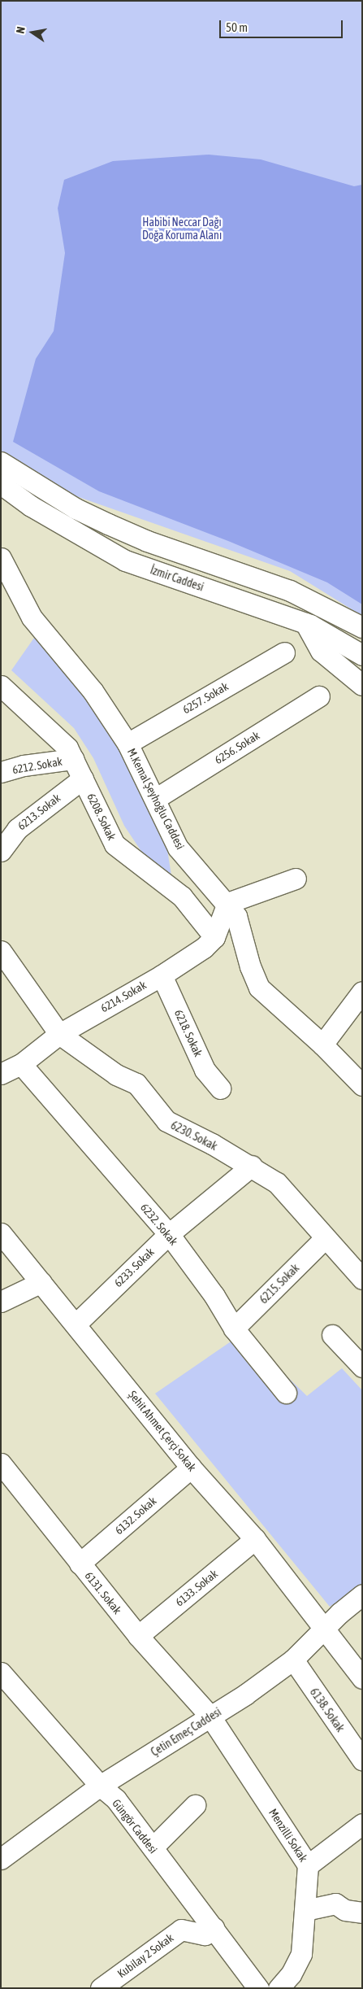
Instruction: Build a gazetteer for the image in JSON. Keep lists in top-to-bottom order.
{
  "streets": {
    "street": [
      "İzmir Caddesi",
      "6257. Sokak",
      "6256. Sokak",
      "6212. Sokak",
      "M.Kemal Şeyhoğlu Caddesi",
      "6213. Sokak",
      "6208. Sokak",
      "6214. Sokak",
      "6218. Sokak",
      "6230. Sokak",
      "6232. Sokak",
      "6233. Sokak",
      "6215. Sokak",
      "Şehit Ahmet Çerçi Sokak",
      "6132. Sokak",
      "6133. Sokak",
      "6131. Sokak",
      "6138. Sokak",
      "Çetin Emeç Caddesi",
      "Güngör Caddesi",
      "Menzilli Sokak",
      "Kubilay 2 Sokak"
    ]
  },
  "crossings": [
    ["6257. Sokak", "M.Kemal Şeyhoğlu Caddesi"],
    ["6256. Sokak", "M.Kemal Şeyhoğlu Caddesi"],
    ["6212. Sokak", "6208. Sokak"],
    ["M.Kemal Şeyhoğlu Caddesi", "6214. Sokak"],
    ["6213. Sokak", "6208. Sokak"],
    ["6208. Sokak", "6214. Sokak"],
    ["6214. Sokak", "6218. Sokak"],
    ["6214. Sokak", "6230. Sokak"],
    ["6214. Sokak", "6232. Sokak"],
    ["6230. Sokak", "6233. Sokak"],
    ["6230. Sokak", "6215. Sokak"],
    ["6232. Sokak", "6233. Sokak"],
    ["6232. Sokak", "6215. Sokak"],
    ["6233. Sokak", "Şehit Ahmet Çerçi Sokak"],
    ["Şehit Ahmet Çerçi Sokak", "6132. Sokak"],
    ["Şehit Ahmet Çerçi Sokak", "6133. Sokak"],
    ["Şehit Ahmet Çerçi Sokak", "Çetin Emeç Caddesi"],
    ["6132. Sokak", "6131. Sokak"],
    ["6133. Sokak", "6131. Sokak"],
    ["6131. Sokak", "Çetin Emeç Caddesi"],
    ["6131. Sokak", "Menzilli Sokak"],
    ["6138. Sokak", "Çetin Emeç Caddesi"],
    ["Çetin Emeç Caddesi", "Güngör Caddesi"],
    ["Çetin Emeç Caddesi", "Menzilli Sokak"],
    ["Güngör Caddesi", "Kubilay 2 Sokak"]
  ],
  "parks": ["Habibi Neccar Dağı Doğa Koruma Alanı"],
  "scale_bar": "50 m",
  "north": "left"
}
